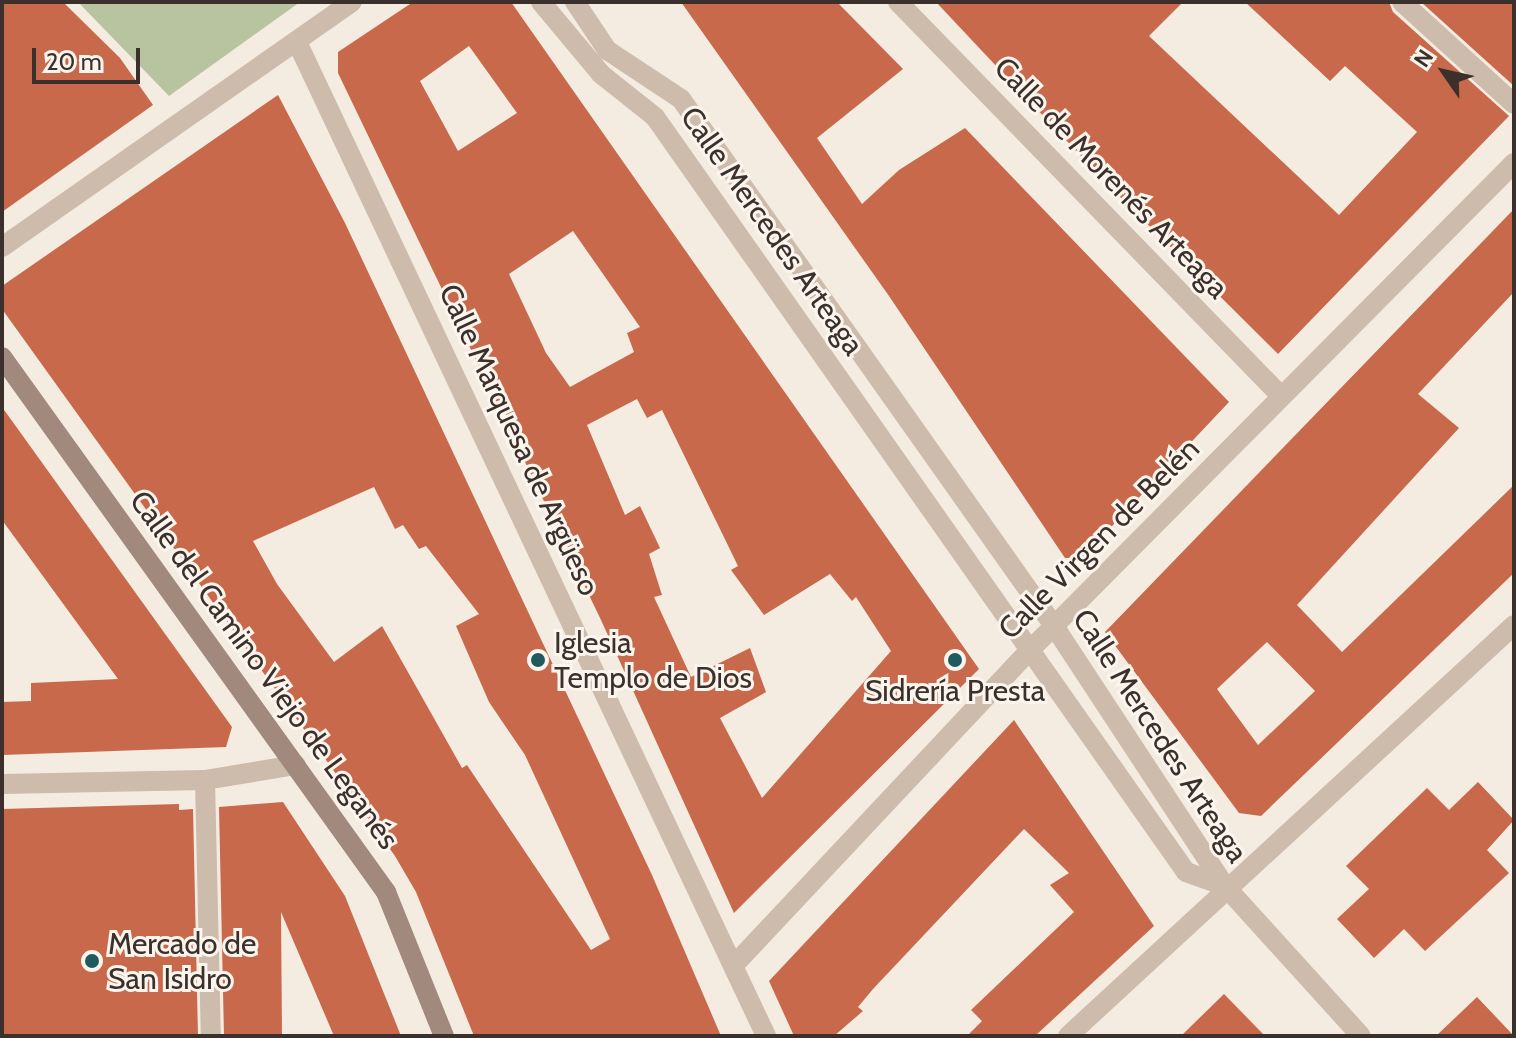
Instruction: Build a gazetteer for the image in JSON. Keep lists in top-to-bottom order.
{
  "streets": {
    "street": [
      "Calle de Morenés Arteaga",
      "Calle Mercedes Arteaga",
      "Calle Marquesa de Argüeso",
      "Calle Virgen de Belén",
      "Calle del Camino Viejo de Leganés"
    ]
  },
  "crossings": [
    ["Calle de Morenés Arteaga", "Calle Virgen de Belén"],
    ["Calle Mercedes Arteaga", "Calle Virgen de Belén"],
    ["Calle Marquesa de Argüeso", "Calle Virgen de Belén"]
  ],
  "places": ["Iglesia Templo de Dios", "Sidrería Presta", "Mercado de San Isidro"],
  "scale_bar": "20 m",
  "north": "top left"
}
